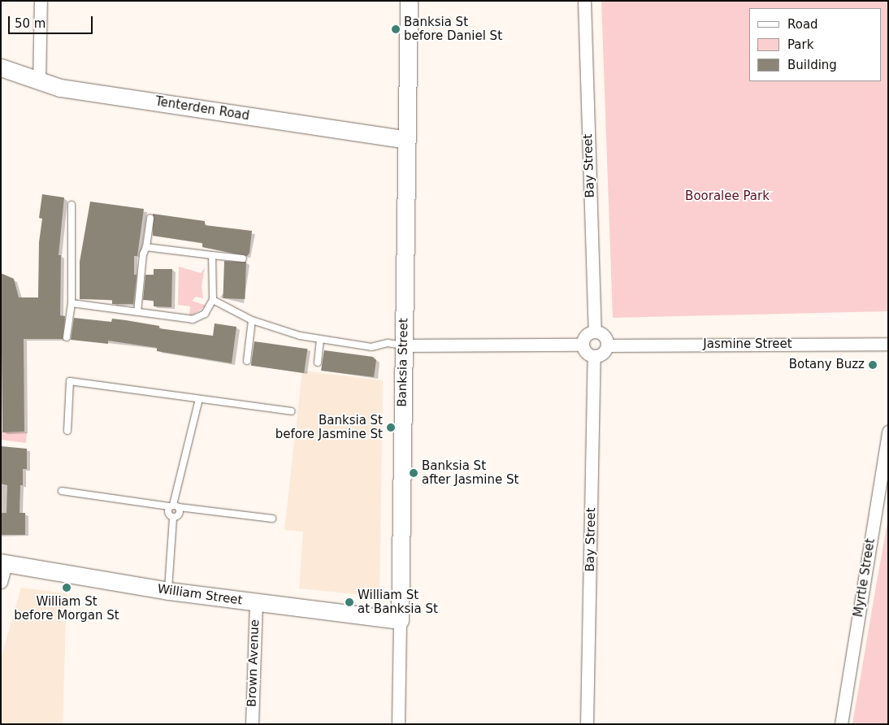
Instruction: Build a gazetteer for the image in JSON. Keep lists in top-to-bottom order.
{
  "streets": {
    "street": [
      "Tenterden Road",
      "Bay Street",
      "Jasmine Street",
      "Banksia Street",
      "Myrtle Street",
      "William Street",
      "Brown Avenue"
    ]
  },
  "crossings": [
    ["Tenterden Road", "Banksia Street"],
    ["Bay Street", "Jasmine Street"],
    ["Banksia Street", "William Street"],
    ["William Street", "Brown Avenue"]
  ],
  "parks": ["Booralee Park"],
  "places": [
    "Banksia St before Daniel St",
    "Botany Buzz",
    "Banksia St before Jasmine St",
    "Banksia St after Jasmine St",
    "William St before Morgan St",
    "William St at Banksia St"
  ],
  "legend": ["Road", "Park", "Building"],
  "scale_bar": "50 m"
}
